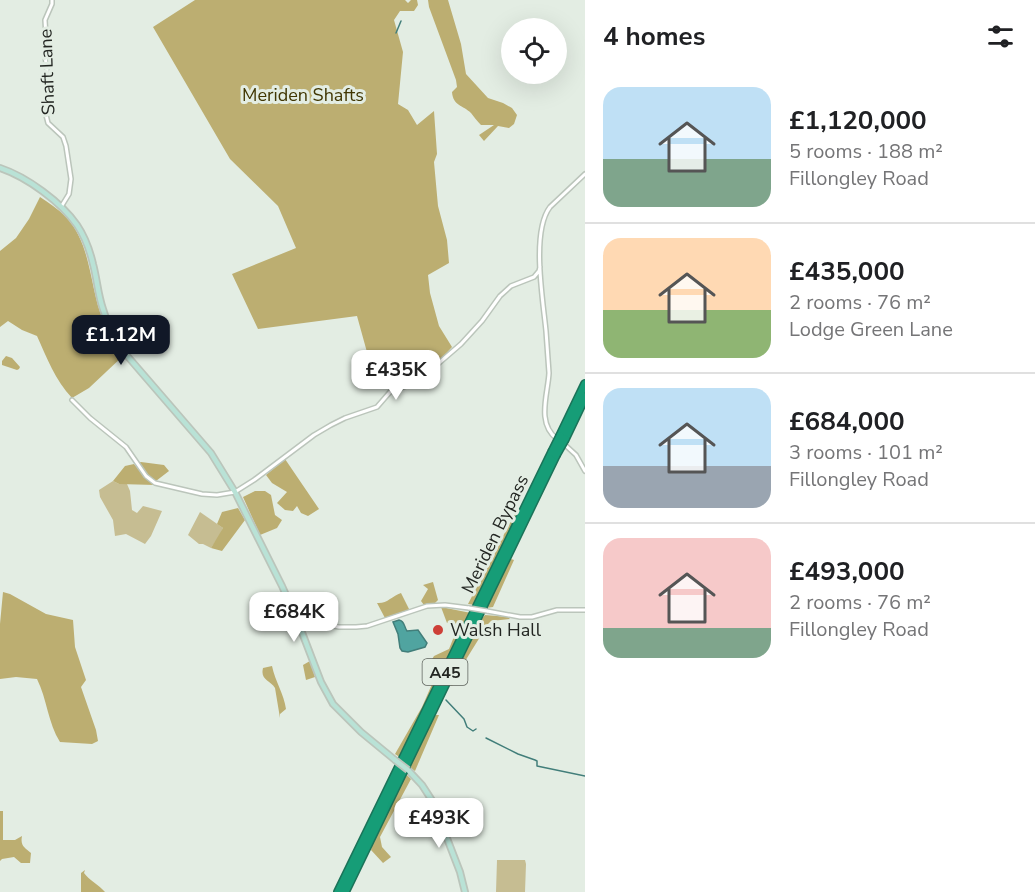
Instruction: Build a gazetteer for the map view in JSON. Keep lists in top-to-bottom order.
{
  "streets": {
    "highway": ["Meriden Bypass", "A45"],
    "street": ["Shaft Lane"]
  },
  "parks": ["Meriden Shafts"],
  "places": ["Walsh Hall"],
  "page": {
    "heading": "4 homes",
    "list": [
      {
        "name": "£1,120,000",
        "note": "5 rooms · 188 m² · Fillongley Road"
      },
      {
        "name": "£435,000",
        "note": "2 rooms · 76 m² · Lodge Green Lane"
      },
      {
        "name": "£684,000",
        "note": "3 rooms · 101 m² · Fillongley Road"
      },
      {
        "name": "£493,000",
        "note": "2 rooms · 76 m² · Fillongley Road"
      }
    ],
    "price": [
      "£1.12M",
      "£435K",
      "£684K",
      "£493K"
    ]
  }
}
